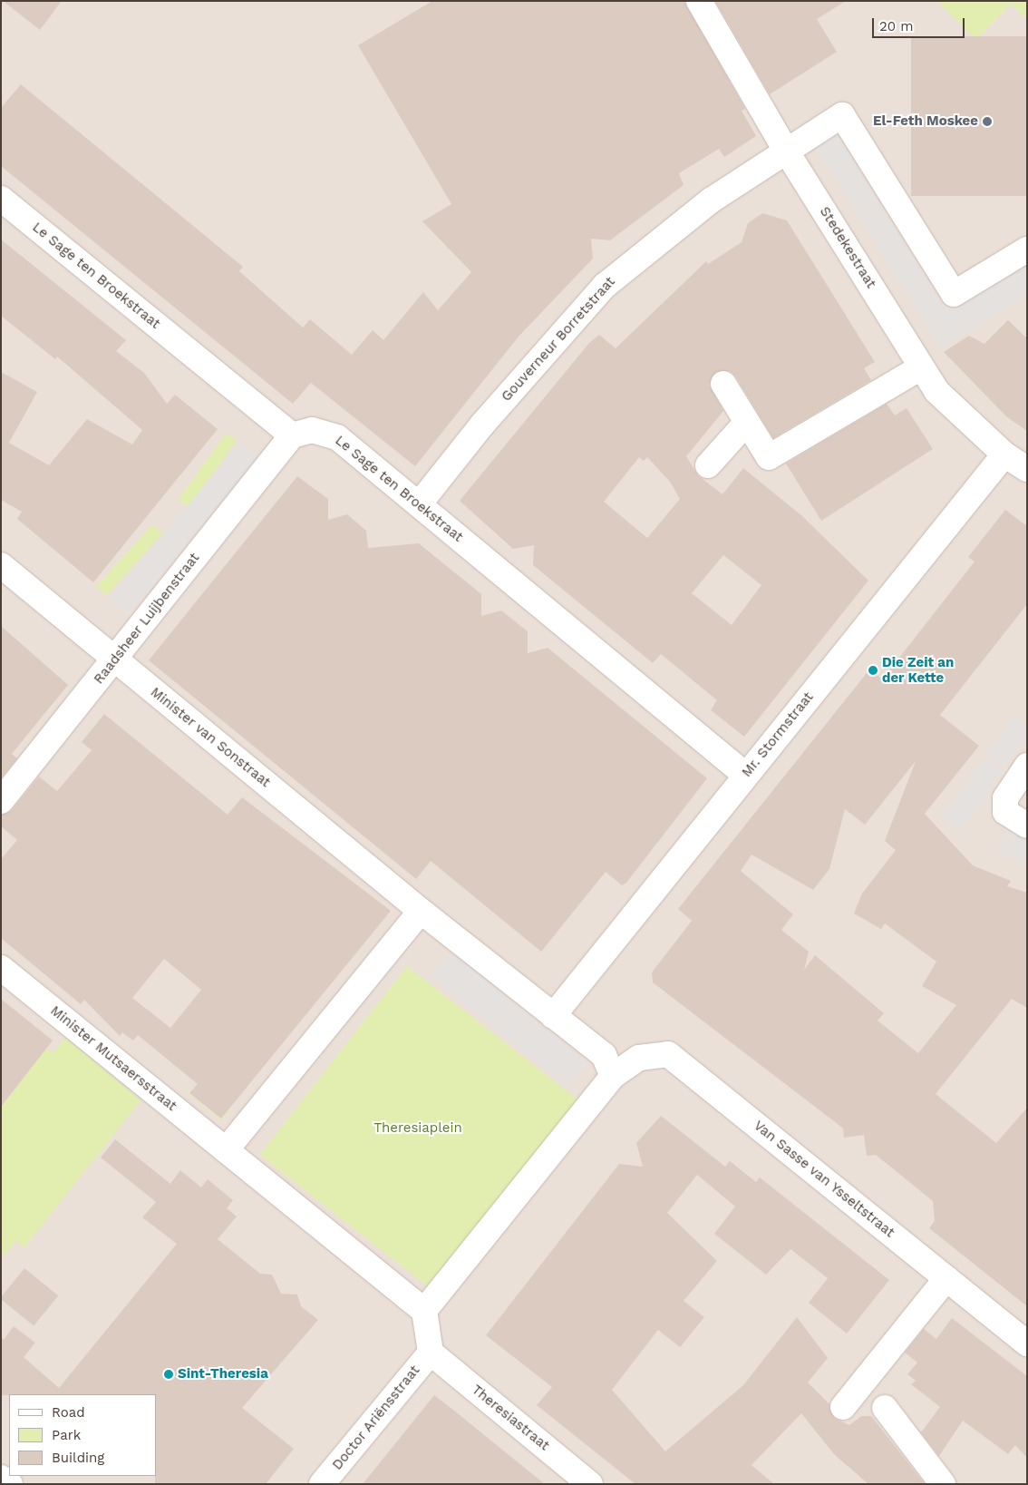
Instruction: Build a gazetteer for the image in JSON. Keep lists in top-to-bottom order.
{
  "streets": {
    "street": [
      "Stedekestraat",
      "Le Sage ten Broekstraat",
      "Gouverneur Borretstraat",
      "Raadsheer Luijbenstraat",
      "Mr. Stormstraat",
      "Minister van Sonstraat",
      "Minister Mutsaersstraat",
      "Van Sasse van Ysseltstraat",
      "Doctor Ariënsstraat",
      "Theresiastraat"
    ]
  },
  "crossings": [
    ["Stedekestraat", "Gouverneur Borretstraat"],
    ["Stedekestraat", "Mr. Stormstraat"],
    ["Le Sage ten Broekstraat", "Gouverneur Borretstraat"],
    ["Le Sage ten Broekstraat", "Raadsheer Luijbenstraat"],
    ["Le Sage ten Broekstraat", "Mr. Stormstraat"],
    ["Raadsheer Luijbenstraat", "Minister van Sonstraat"],
    ["Doctor Ariënsstraat", "Theresiastraat"]
  ],
  "parks": ["Theresiaplein"],
  "places": ["El-Feth Moskee", "Die Zeit an der Kette", "Sint-Theresia"],
  "legend": ["Road", "Park", "Building"],
  "scale_bar": "20 m"
}
